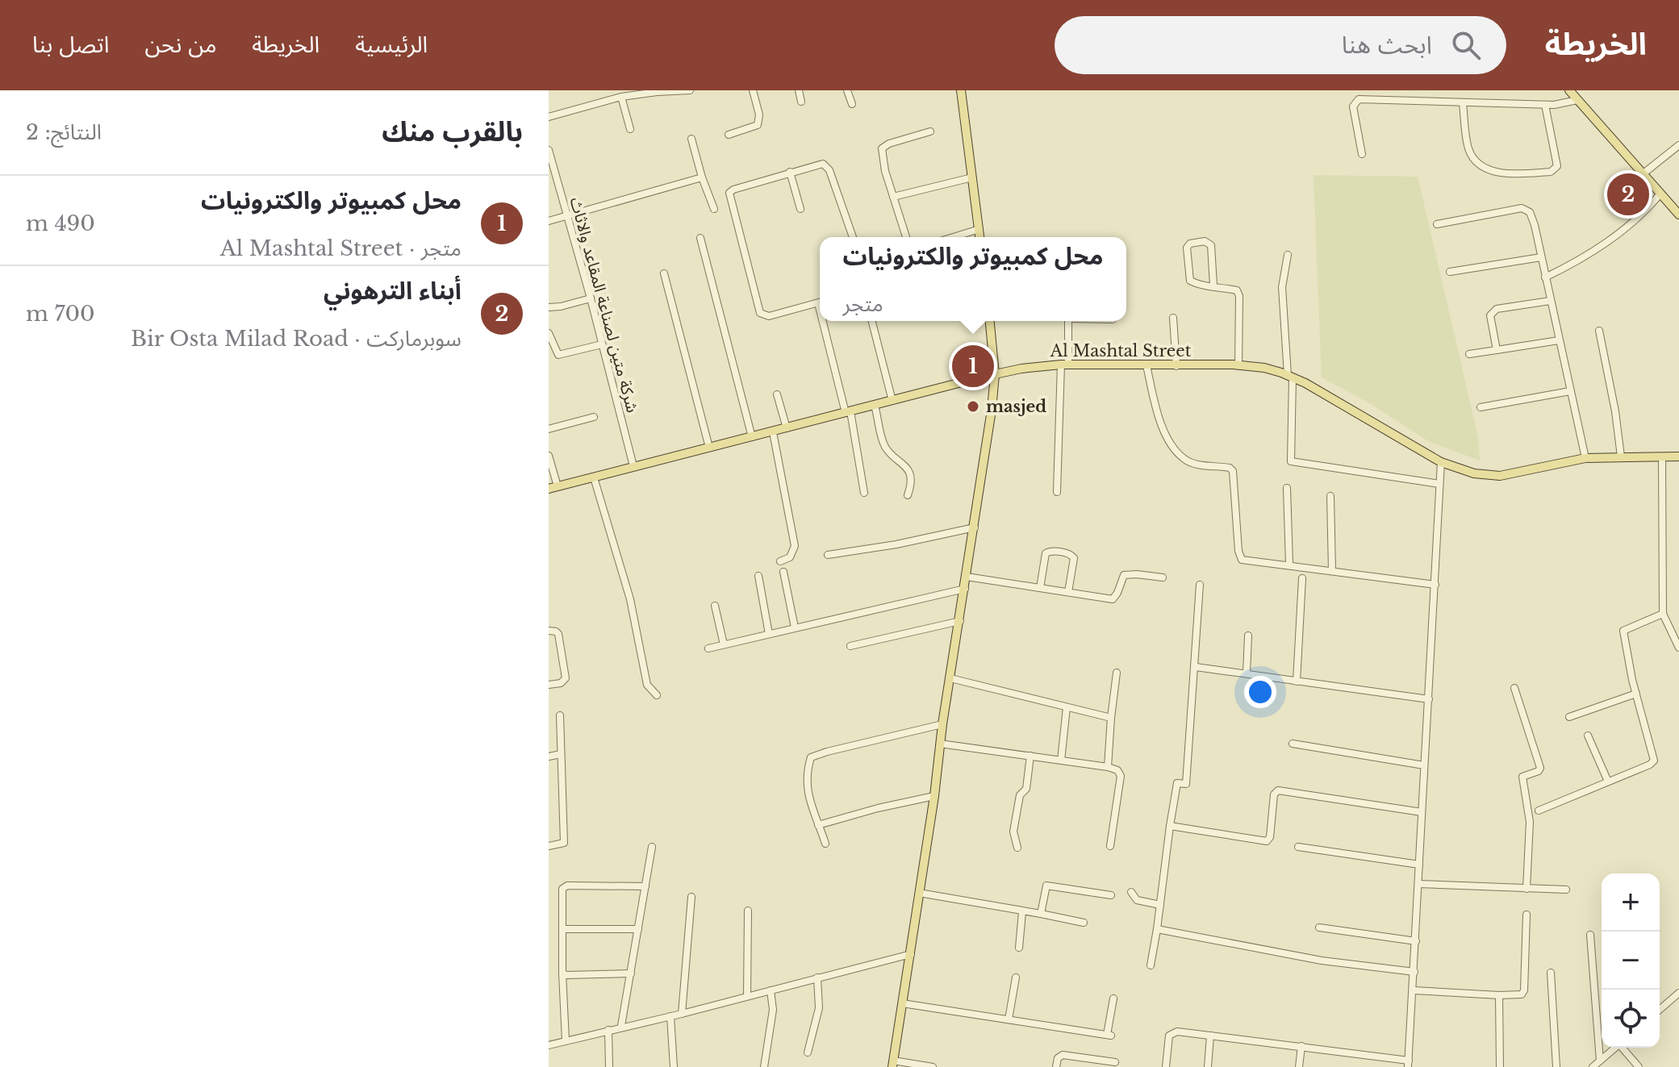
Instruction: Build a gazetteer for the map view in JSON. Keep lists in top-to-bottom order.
{
  "streets": {
    "main road": ["Al Mashtal Street"],
    "street": ["شركة متين لصناعة المقاعد والاثاث"]
  },
  "crossings": [
    ["شركة متين لصناعة المقاعد والاثاث", "Al Mashtal Street"]
  ],
  "places": ["masjed"],
  "page": {
    "header": "الخريطة",
    "search": "ابحث هنا",
    "nav": [
      "الرئيسية",
      "الخريطة",
      "من نحن",
      "اتصل بنا"
    ],
    "heading": ["بالقرب منك", "النتائج: 2"],
    "pins": ["2", "1"],
    "list": [
      {
        "mark": "1",
        "name": "محل كمبيوتر والكترونيات",
        "note": "متجر · Al Mashtal Street",
        "value": "490 m"
      },
      {
        "mark": "2",
        "name": "أبناء الترهوني",
        "note": "سوبرماركت · Bir Osta Milad Road",
        "value": "700 m"
      }
    ],
    "popup": ["محل كمبيوتر والكترونيات", "متجر"],
    "map_buttons": ["+", "−"]
  }
}
